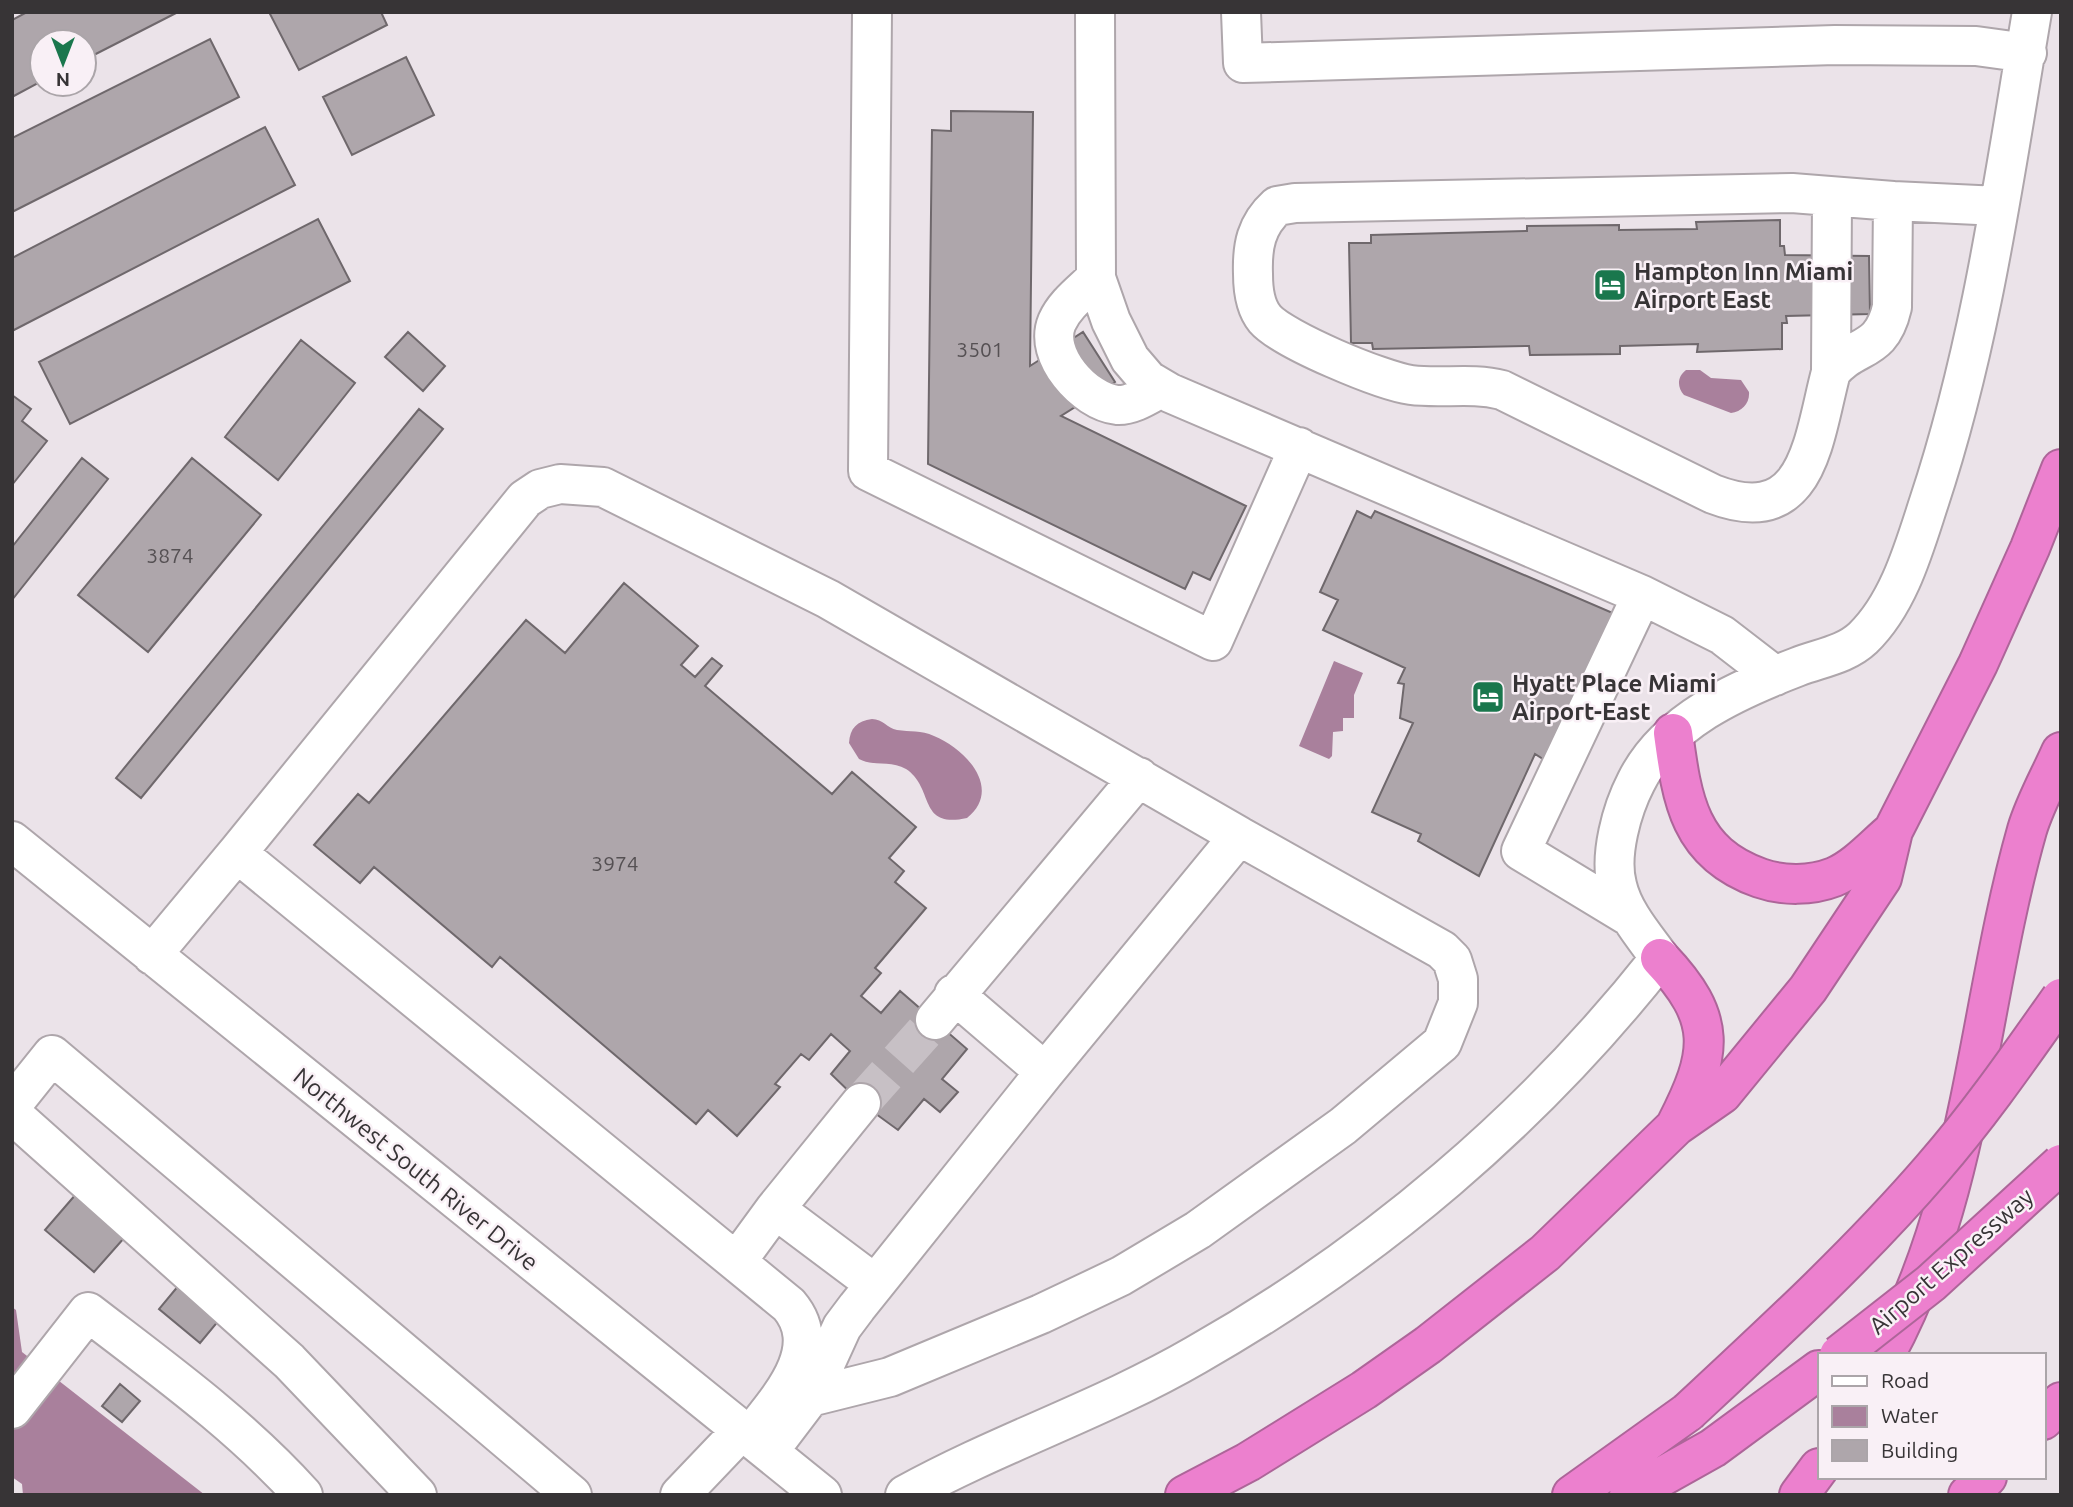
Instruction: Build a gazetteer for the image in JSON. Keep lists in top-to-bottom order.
{
  "streets": {
    "highway": ["Airport Expressway"],
    "street": ["Northwest South River Drive"]
  },
  "places": {
    "hotel": ["Hampton Inn Miami Airport East", "Hyatt Place Miami Airport-East"]
  },
  "house_numbers": ["3501", "3874", "3974"],
  "legend": ["Road", "Water", "Building"],
  "north": "bottom"
}
